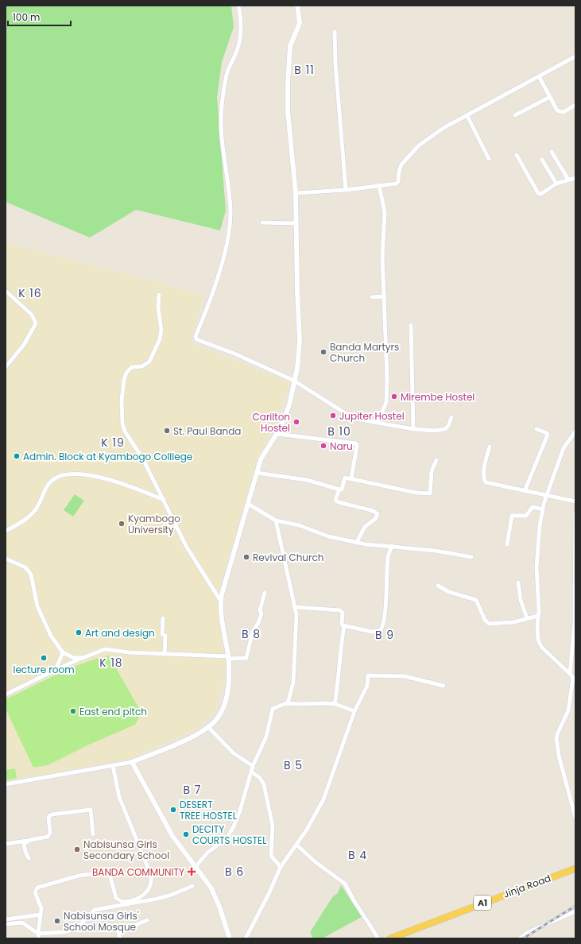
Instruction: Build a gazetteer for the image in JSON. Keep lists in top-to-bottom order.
{
  "streets": {
    "highway": ["Jinja Road", "A1"]
  },
  "districts": [
    "B 11",
    "K 16",
    "B 10",
    "K 19",
    "B 8",
    "B 9",
    "K 18",
    "B 5",
    "B 7",
    "B 4",
    "B 6"
  ],
  "places": {
    "other": [
      "Banda Martyrs Church",
      "Mirembe Hostel",
      "Jupiter Hostel",
      "Carilton Hostel",
      "St. Paul Banda",
      "Naru",
      "Admin. Block at Kyambogo Colllege",
      "Kyambogo University",
      "Revival Church",
      "Art and design",
      "lecture room",
      "East end pitch",
      "DESERT TREE HOSTEL",
      "DECITY COURTS HOSTEL",
      "Nabisunsa Girls Secondary School",
      "Nabisunsa Girls' School Mosque"
    ],
    "health": ["BANDA COMMUNITY"]
  },
  "scale_bar": "100 m"
}
